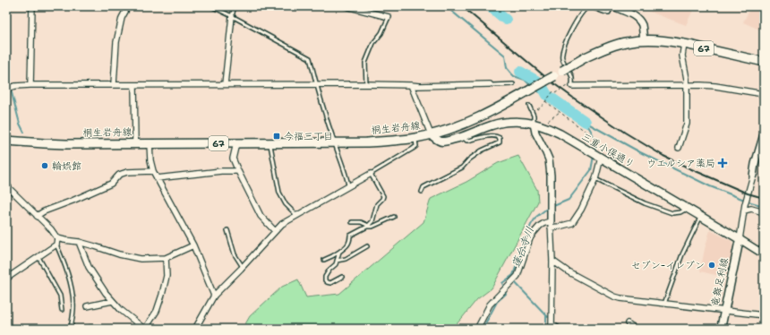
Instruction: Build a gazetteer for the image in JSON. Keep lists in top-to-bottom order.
{
  "streets": {
    "main road": [
      "67",
      "桐生岩舟線",
      "三重小俣通り",
      "竜舞足利線"
    ]
  },
  "crossings": [
    ["桐生岩舟線", "三重小俣通り"],
    ["三重小俣通り", "竜舞足利線"]
  ],
  "water": ["蓮台寺川"],
  "places": {
    "transit": ["今福三丁目"],
    "health": ["ウエルシア薬局"],
    "other": ["輪娯館", "セブン-イレブン"]
  }
}
